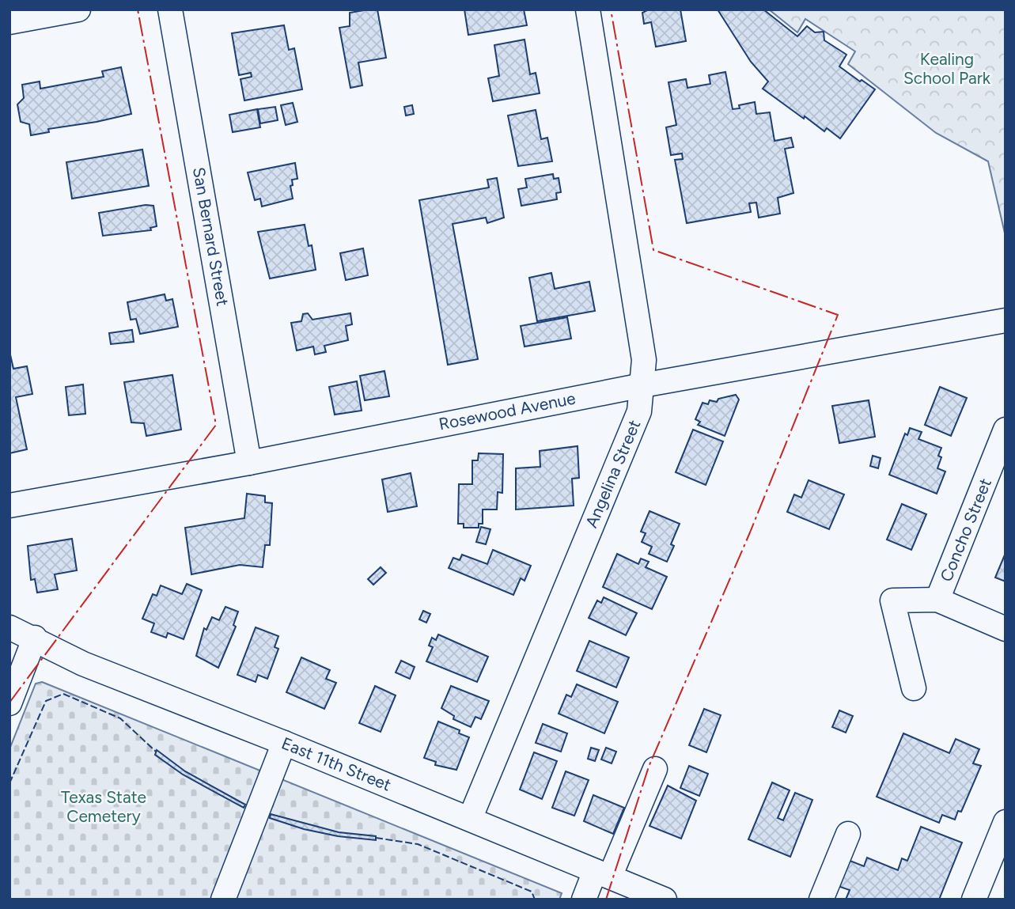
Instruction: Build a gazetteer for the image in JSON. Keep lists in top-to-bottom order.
{
  "streets": {
    "street": [
      "San Bernard Street",
      "Rosewood Avenue",
      "Angelina Street",
      "Concho Street",
      "East 11th Street"
    ]
  },
  "crossings": [
    ["San Bernard Street", "Rosewood Avenue"],
    ["Rosewood Avenue", "Angelina Street"],
    ["Angelina Street", "East 11th Street"]
  ],
  "parks": ["Kealing School Park", "Texas State Cemetery"]
}
